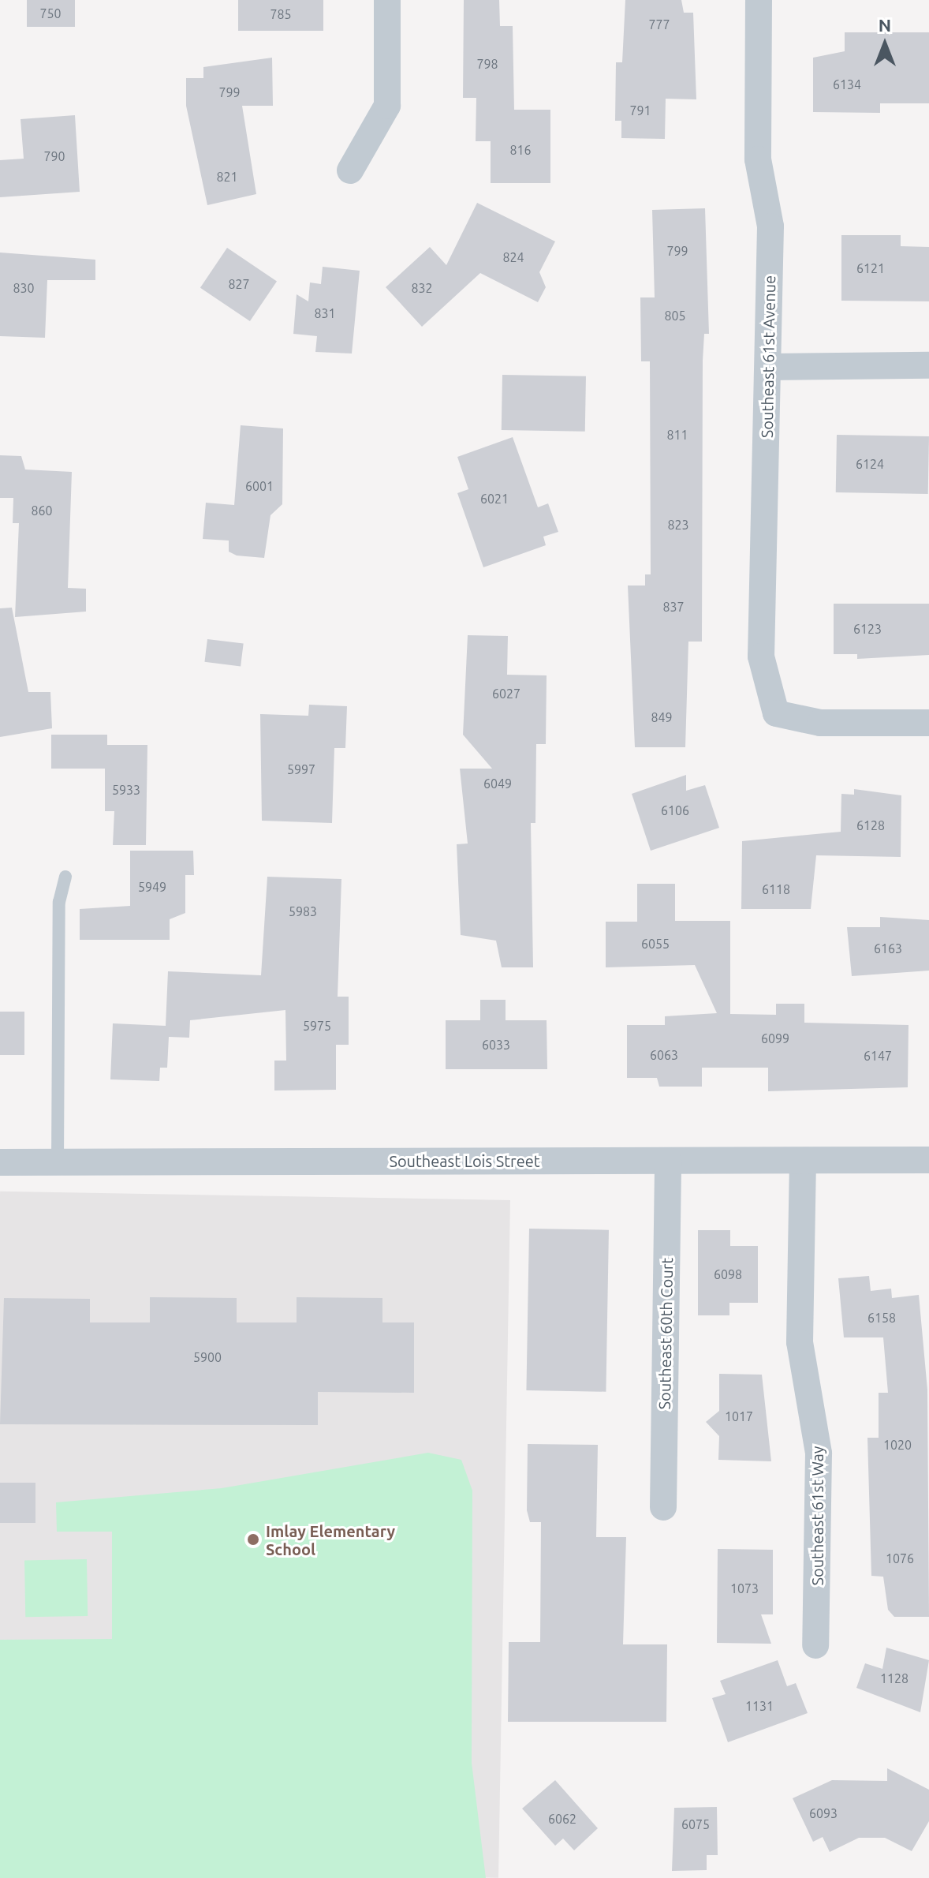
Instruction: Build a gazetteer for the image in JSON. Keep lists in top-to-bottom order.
{
  "streets": {
    "street": [
      "Southeast 61st Avenue",
      "Southeast Lois Street",
      "Southeast 60th Court",
      "Southeast 61st Way"
    ]
  },
  "crossings": [
    ["Southeast Lois Street", "Southeast 60th Court"],
    ["Southeast Lois Street", "Southeast 61st Way"]
  ],
  "places": ["Imlay Elementary School"],
  "house_numbers": [
    "750",
    "785",
    "777",
    "798",
    "6134",
    "799",
    "791",
    "816",
    "790",
    "821",
    "799",
    "824",
    "6121",
    "827",
    "830",
    "832",
    "831",
    "805",
    "811",
    "6124",
    "6001",
    "6021",
    "860",
    "823",
    "837",
    "6123",
    "6027",
    "849",
    "5997",
    "6049",
    "5933",
    "6106",
    "6128",
    "5949",
    "6118",
    "5983",
    "6055",
    "6163",
    "5975",
    "6099",
    "6033",
    "6063",
    "6147",
    "6098",
    "6158",
    "5900",
    "1017",
    "1020",
    "1076",
    "1073",
    "1128",
    "1131",
    "6093",
    "6062",
    "6075"
  ],
  "north": "top"
}
